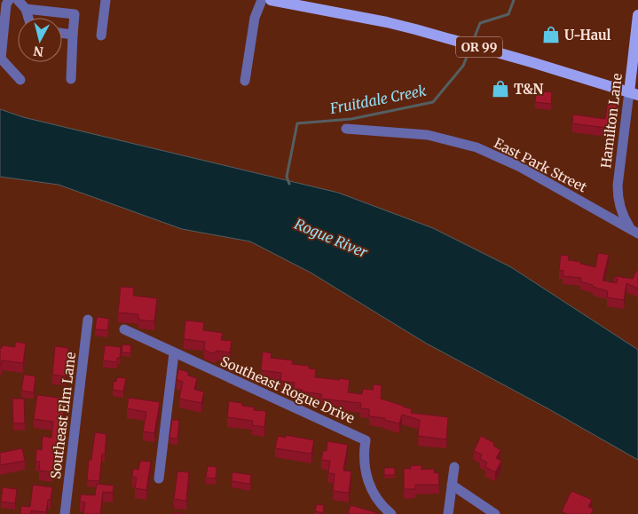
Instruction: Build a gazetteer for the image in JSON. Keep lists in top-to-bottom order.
{
  "streets": {
    "main road": ["OR 99", "Hamilton Lane"],
    "street": ["East Park Street", "Southeast Rogue Drive", "Southeast Elm Lane"]
  },
  "crossings": [
    ["OR 99", "Hamilton Lane"],
    ["Hamilton Lane", "East Park Street"]
  ],
  "water": ["Fruitdale Creek", "Rogue River"],
  "places": {
    "shop": ["U-Haul", "T&N"]
  },
  "north": "bottom"
}
